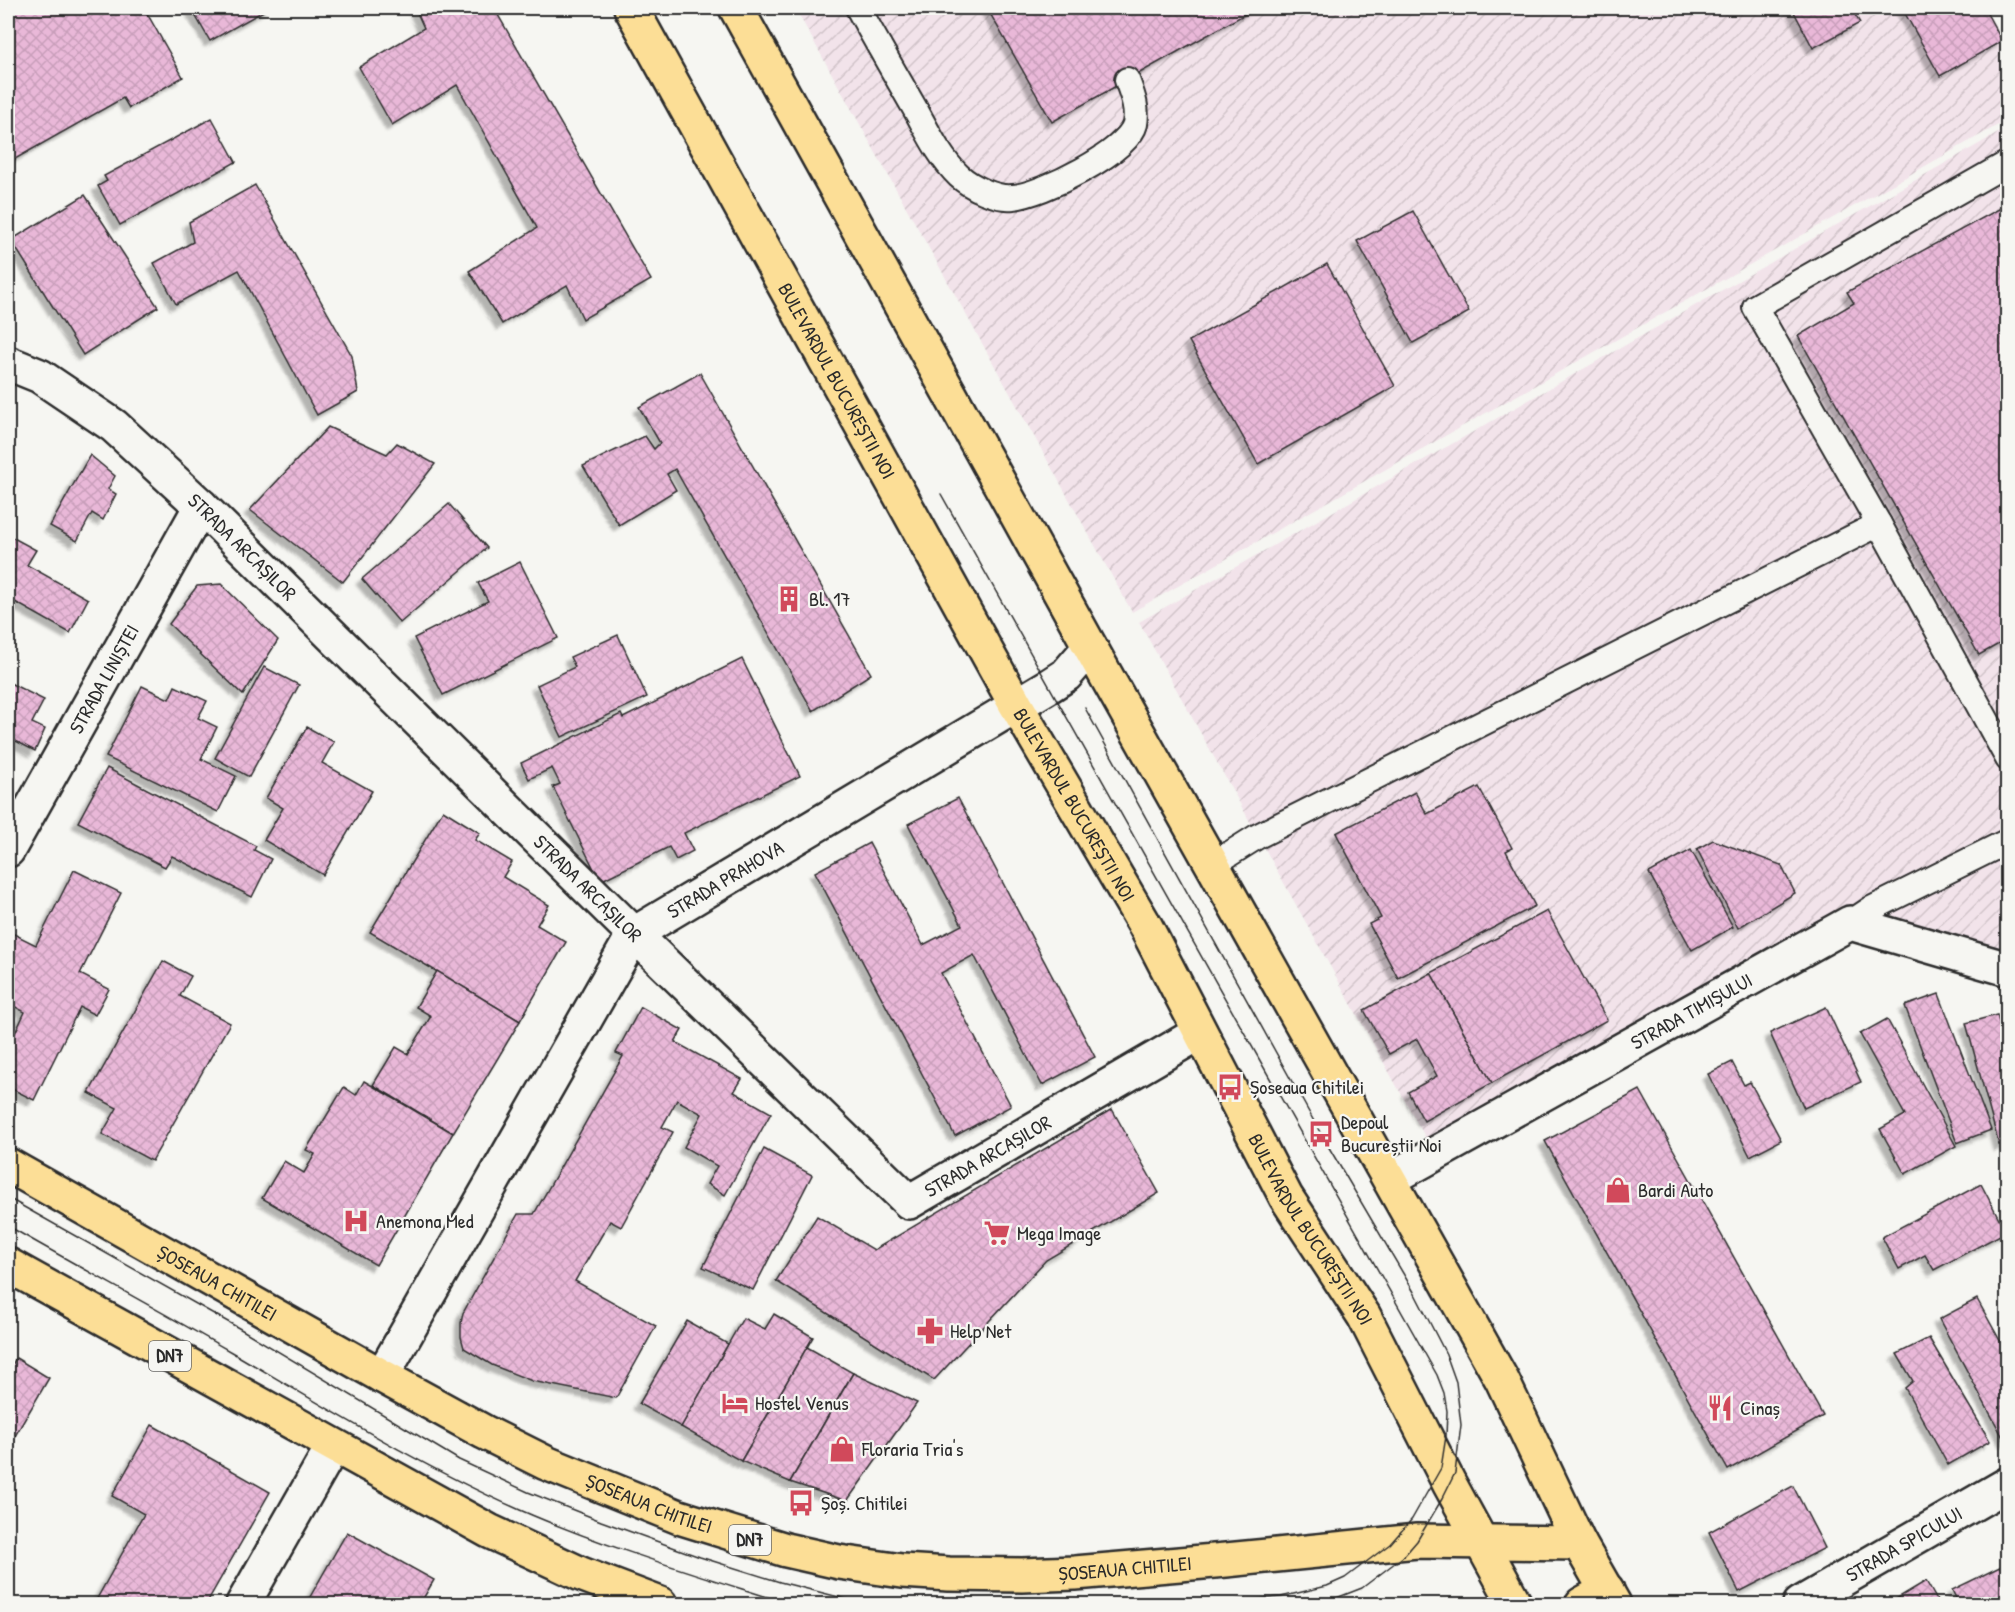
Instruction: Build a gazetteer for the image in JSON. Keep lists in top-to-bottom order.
{
  "streets": {
    "main road": ["BULEVARDUL BUCUREȘTII NOI", "ȘOSEAUA CHITILEI", "DN7"],
    "street": [
      "STRADA ARCAȘILOR",
      "STRADA LINIȘTEI",
      "STRADA PRAHOVA",
      "STRADA TIMIȘULUI",
      "STRADA SPICULUI"
    ]
  },
  "crossings": [
    ["BULEVARDUL BUCUREȘTII NOI", "STRADA ARCAȘILOR"],
    ["BULEVARDUL BUCUREȘTII NOI", "STRADA PRAHOVA"],
    ["BULEVARDUL BUCUREȘTII NOI", "ȘOSEAUA CHITILEI"],
    ["STRADA ARCAȘILOR", "STRADA LINIȘTEI"],
    ["STRADA ARCAȘILOR", "STRADA PRAHOVA"],
    ["STRADA PRAHOVA", "ȘOSEAUA CHITILEI"]
  ],
  "places": {
    "building": ["Bl. 17"],
    "bus stop": ["Șoseaua Chitilei", "Depoul Bucureștii Noi", "Șoș. Chitilei"],
    "shop": ["Bardi Auto", "Floraria Tria's"],
    "hospital": ["Anemona Med"],
    "supermarket": ["Mega Image"],
    "pharmacy": ["Help Net"],
    "hotel": ["Hostel Venus"],
    "restaurant": ["Cinaș"]
  }
}
